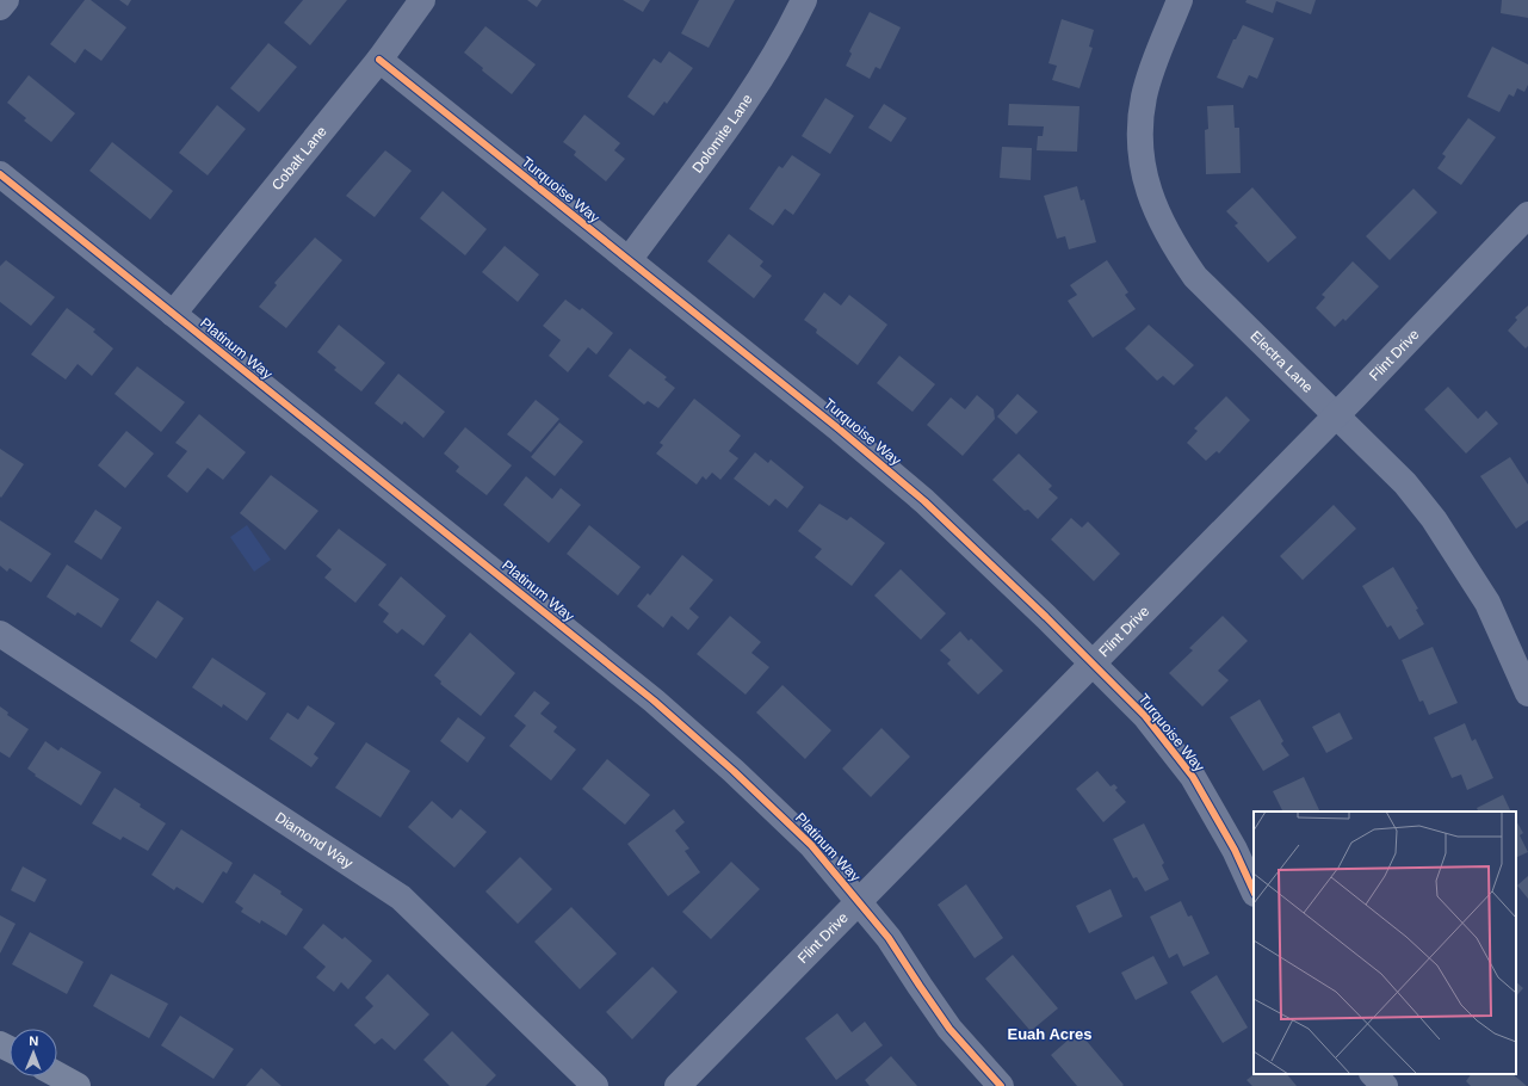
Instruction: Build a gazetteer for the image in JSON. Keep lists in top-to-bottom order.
{
  "streets": {
    "street": [
      "Dolomite Lane",
      "Cobalt Lane",
      "Turquoise Way",
      "Platinum Way",
      "Flint Drive",
      "Electra Lane",
      "Diamond Way"
    ]
  },
  "crossings": [
    ["Dolomite Lane", "Turquoise Way"],
    ["Cobalt Lane", "Turquoise Way"],
    ["Cobalt Lane", "Platinum Way"],
    ["Turquoise Way", "Flint Drive"],
    ["Platinum Way", "Flint Drive"],
    ["Flint Drive", "Electra Lane"]
  ],
  "districts": ["Euah Acres"],
  "north": "top"
}
